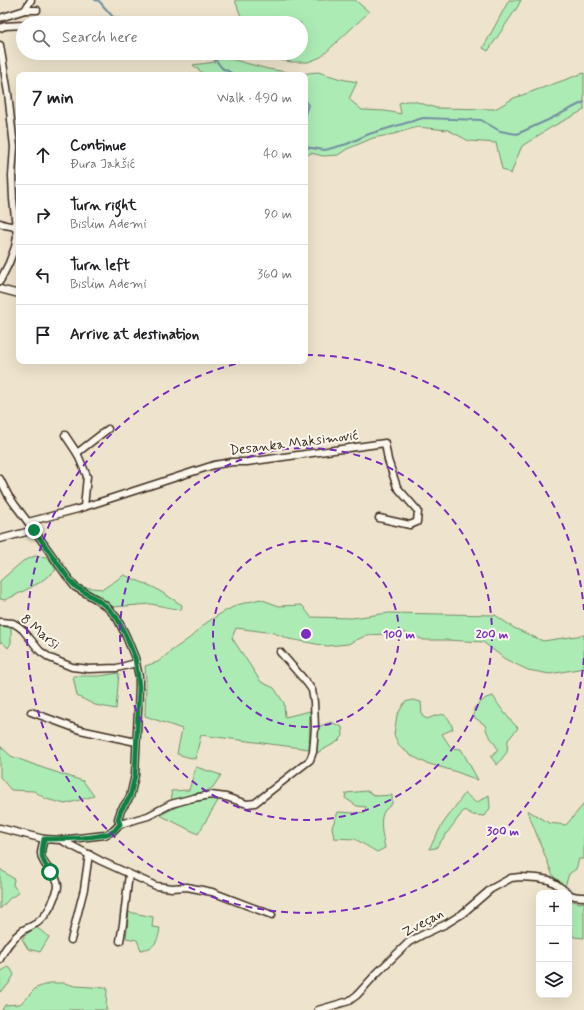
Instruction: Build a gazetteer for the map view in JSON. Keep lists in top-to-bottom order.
{
  "streets": {
    "street": ["Desanka Maksimović", "8 Marsi", "Zveçan"]
  },
  "page": {
    "search": "Search here",
    "heading": ["7 min", "Walk · 490 m"],
    "list": [
      ["Continue", "Ðura Jakšić", "40 m"],
      ["Turn right", "Bislim Ademi", "90 m"],
      ["Turn left", "Bislim Ademi", "360 m"],
      "Arrive at destination"
    ],
    "map_buttons": ["+", "−"]
  },
  "rings": ["100 m", "200 m", "300 m"]
}
